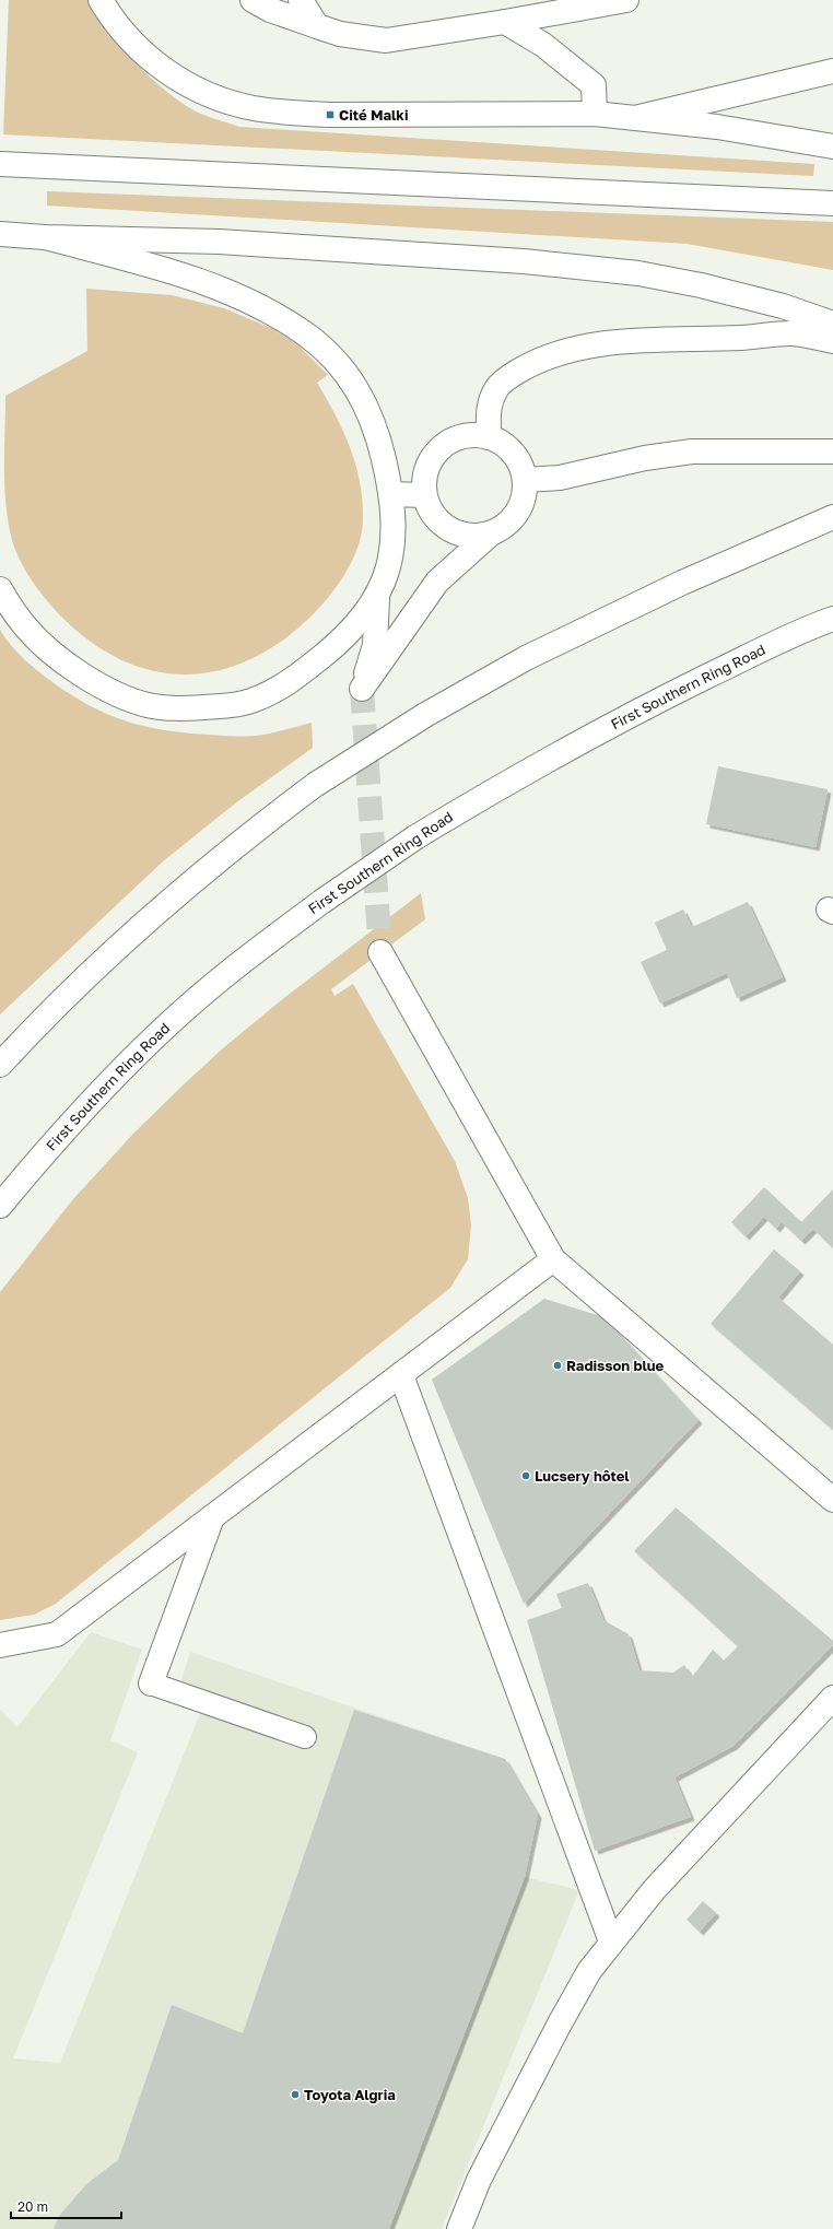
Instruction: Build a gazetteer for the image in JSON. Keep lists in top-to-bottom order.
{
  "streets": {
    "main road": ["First Southern Ring Road"]
  },
  "places": {
    "transit": ["Cité Malki"],
    "other": ["Radisson blue", "Lucsery hôtel", "Toyota Algria"]
  },
  "scale_bar": "20 m"
}
